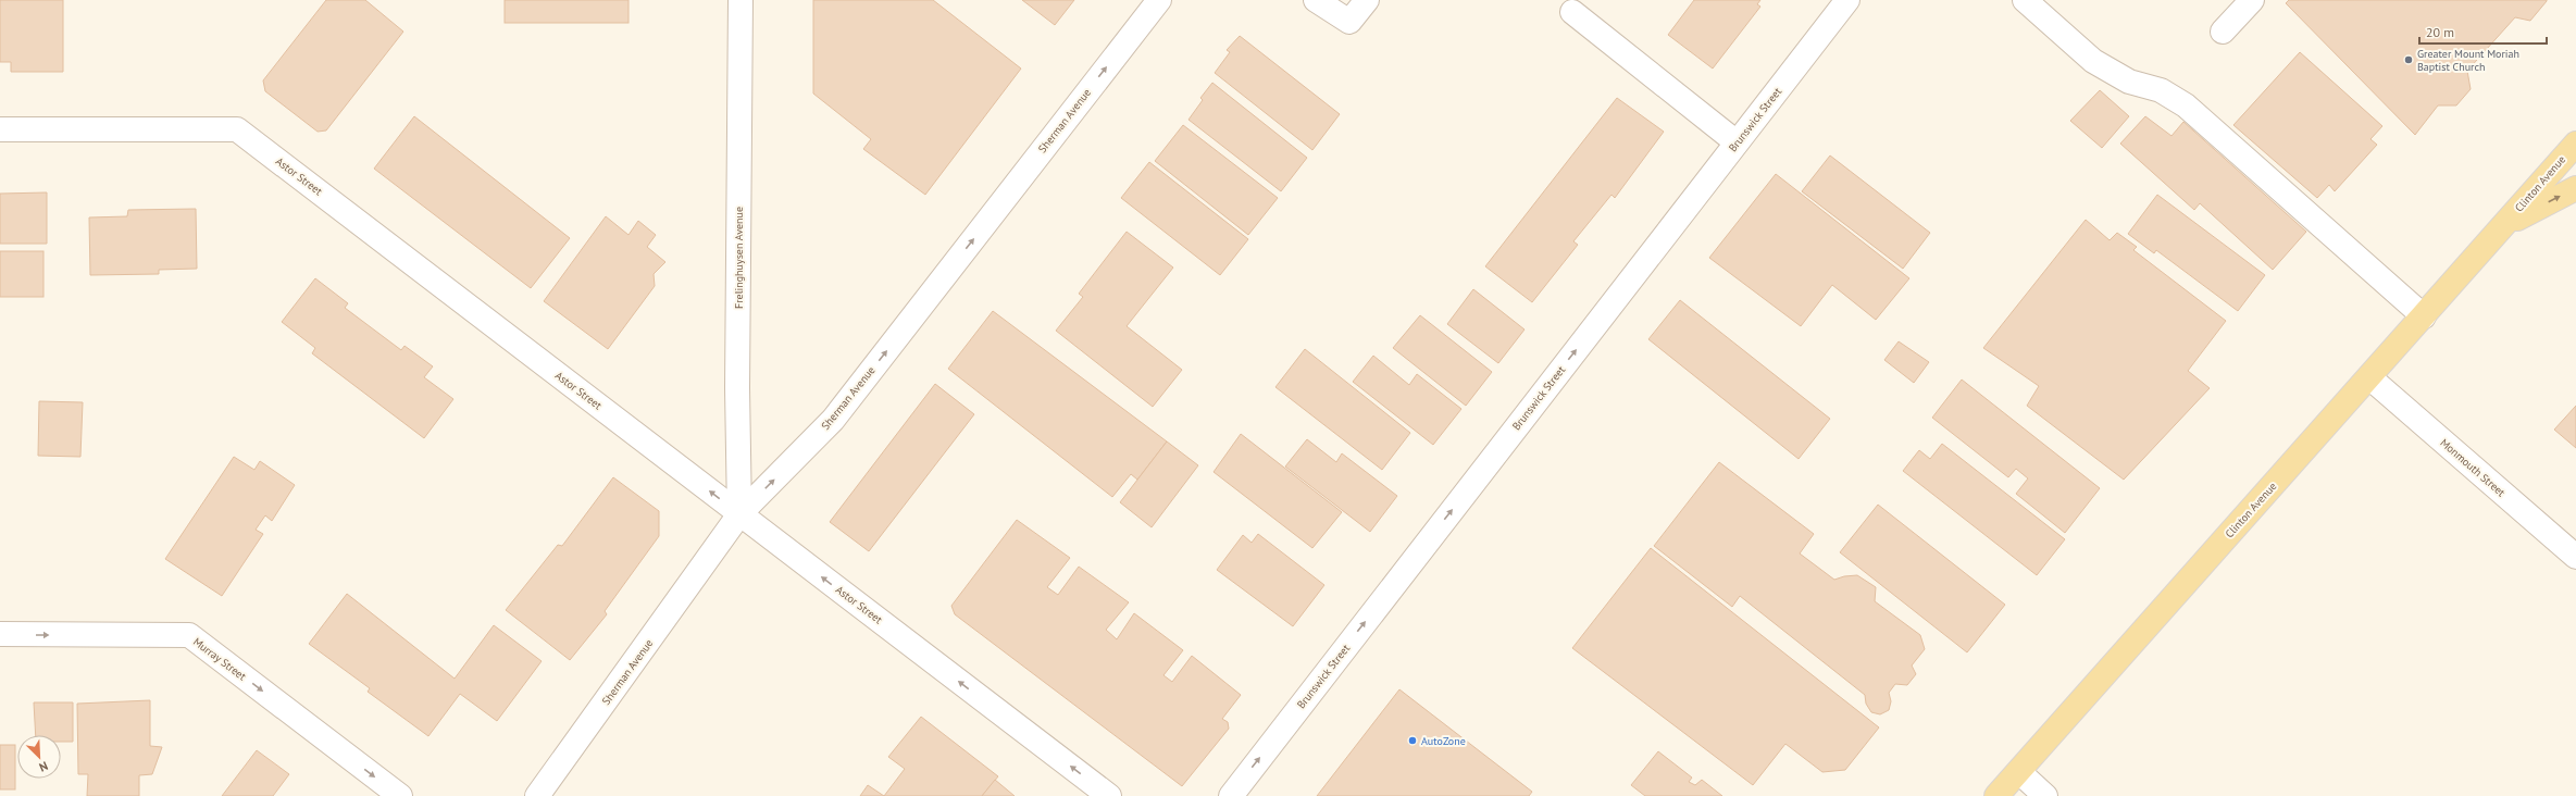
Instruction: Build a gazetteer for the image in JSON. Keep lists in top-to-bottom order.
{
  "streets": {
    "main road": ["Clinton Avenue"],
    "street": [
      "Brunswick Street",
      "Sherman Avenue",
      "Astor Street",
      "Frelinghuysen Avenue",
      "Monmouth Street",
      "Murray Street"
    ]
  },
  "crossings": [
    ["Sherman Avenue", "Astor Street"],
    ["Sherman Avenue", "Frelinghuysen Avenue"],
    ["Astor Street", "Frelinghuysen Avenue"],
    ["Clinton Avenue", "Monmouth Street"]
  ],
  "one_way": [
    "Brunswick Street",
    "Sherman Avenue",
    "Astor Street",
    "Murray Street"
  ],
  "places": ["Greater Mount Moriah Baptist Church", "AutoZone"],
  "scale_bar": "20 m",
  "north": "bottom right"
}
